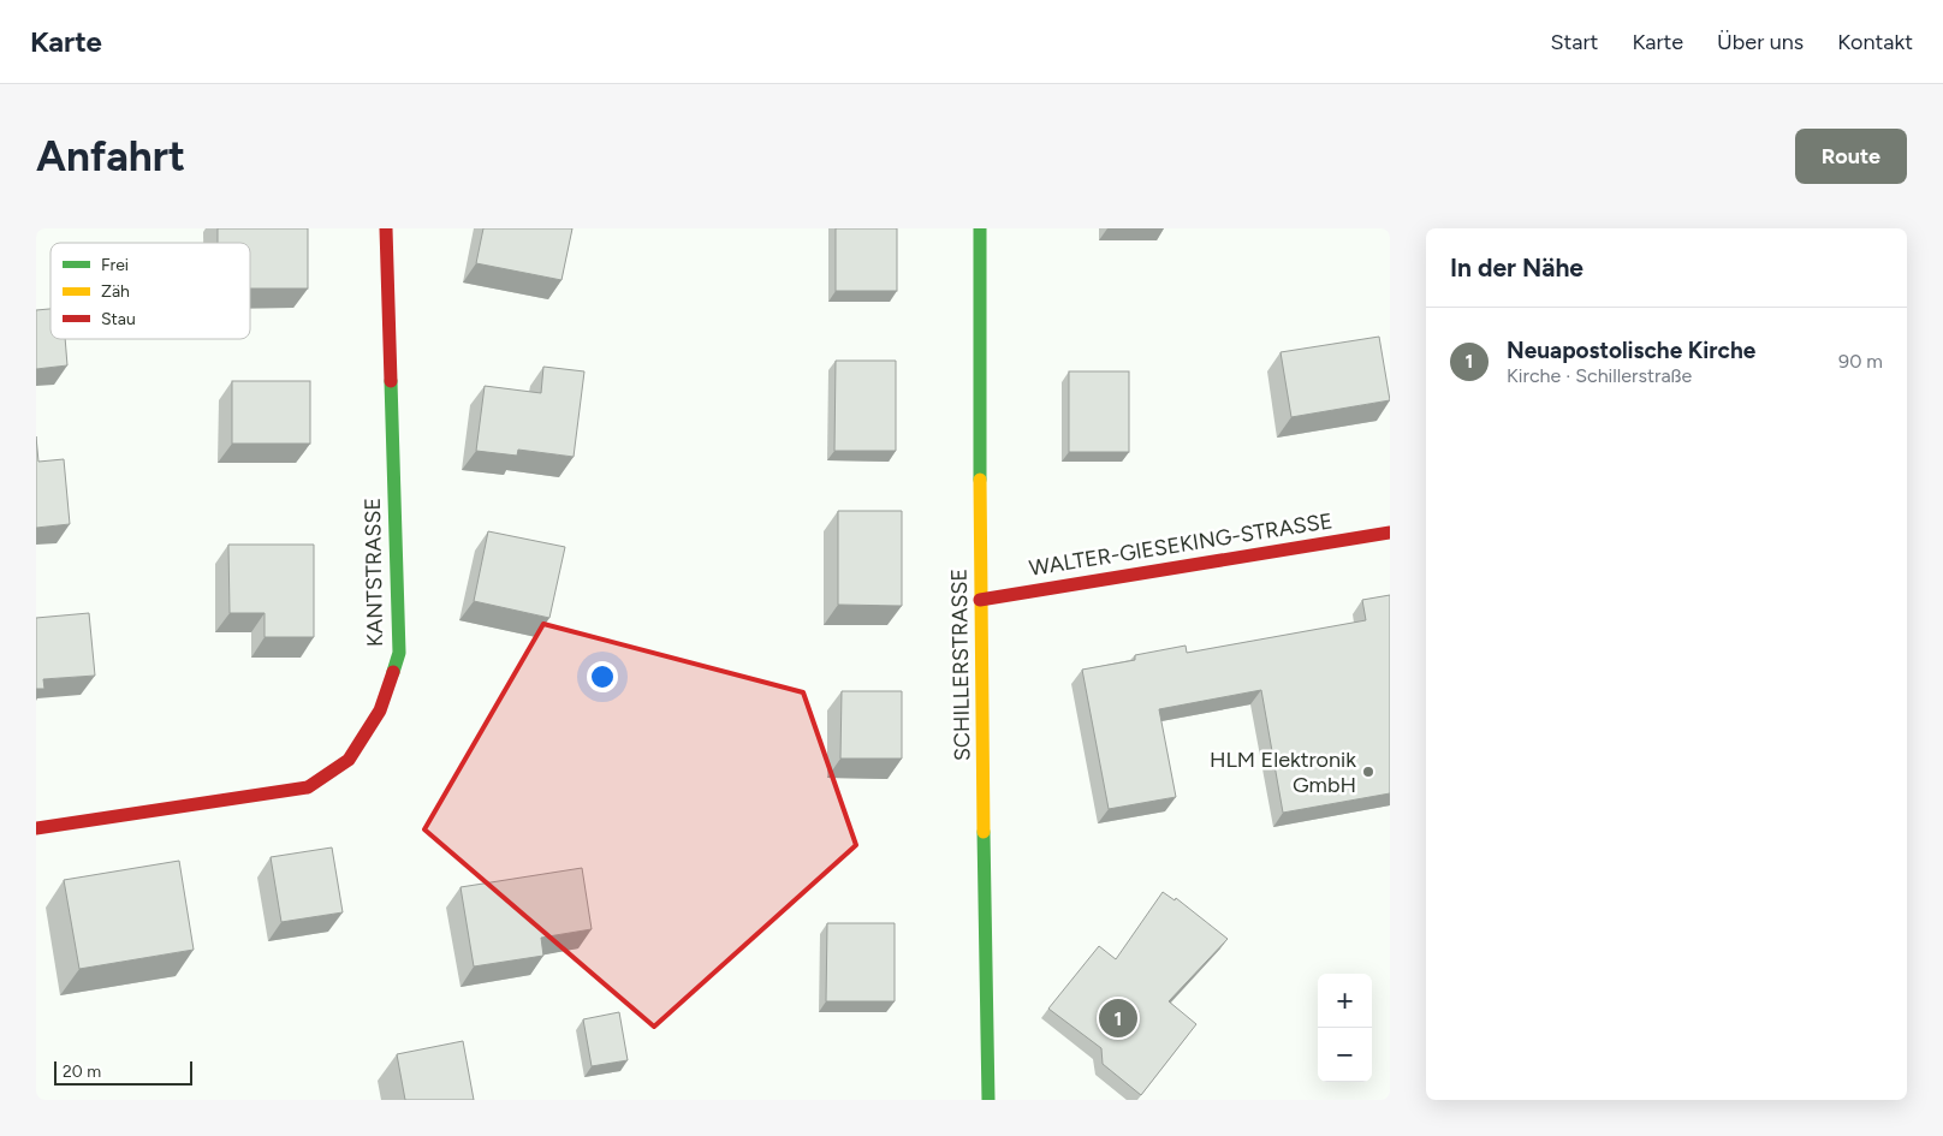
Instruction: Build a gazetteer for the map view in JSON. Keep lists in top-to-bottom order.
{
  "streets": {
    "street": ["WALTER-GIESEKING-STRASSE", "KANTSTRASSE", "SCHILLERSTRASSE"]
  },
  "crossings": [
    ["WALTER-GIESEKING-STRASSE", "SCHILLERSTRASSE"]
  ],
  "places": ["HLM Elektronik GmbH"],
  "legend": ["Frei", "Zäh", "Stau"],
  "scale_bar": "20 m",
  "page": {
    "header": "Karte",
    "nav": [
      "Start",
      "Karte",
      "Über uns",
      "Kontakt"
    ],
    "buttons": "Route",
    "title": "Anfahrt",
    "heading": "In der Nähe",
    "list": [
      {
        "mark": "1",
        "name": "Neuapostolische Kirche",
        "note": "Kirche · Schillerstraße",
        "value": "90 m"
      }
    ],
    "map_buttons": ["+", "−"],
    "pins": "1",
    "scale": "20 m"
  }
}
